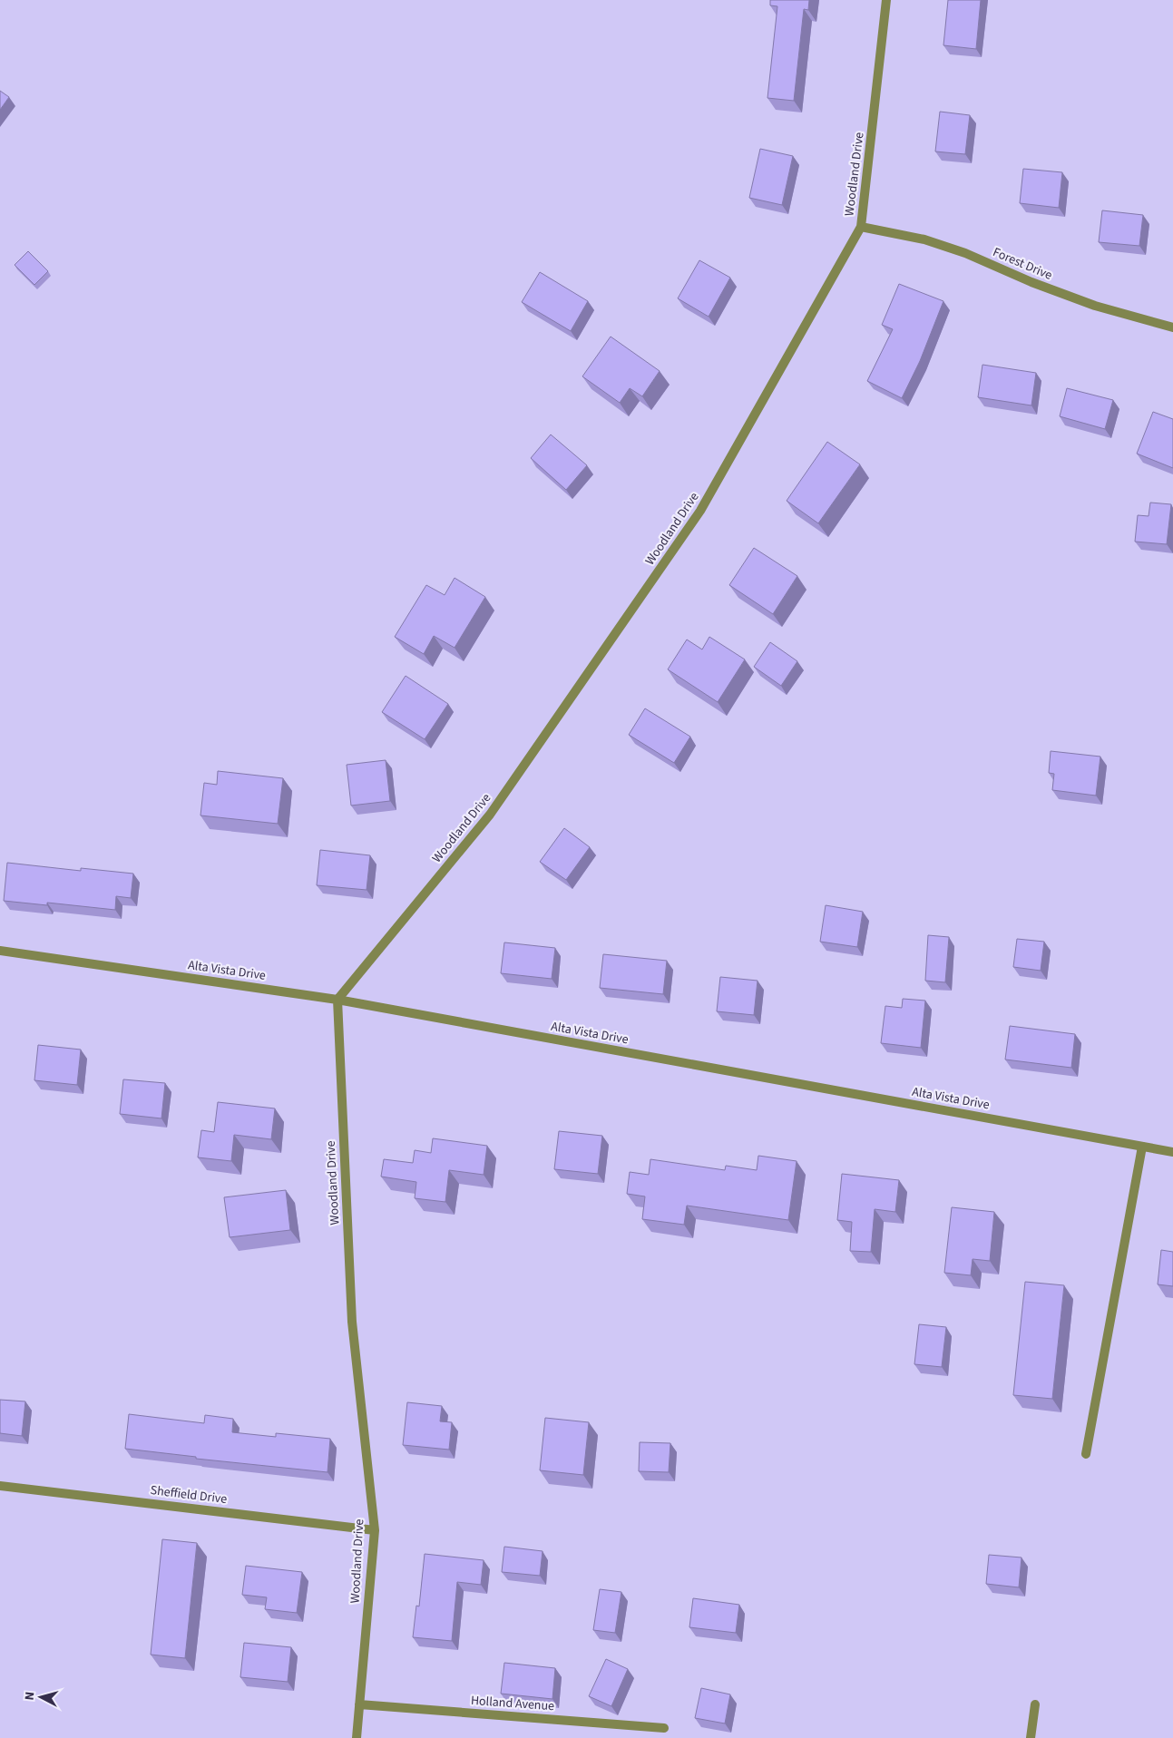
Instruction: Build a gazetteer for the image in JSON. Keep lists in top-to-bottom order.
{
  "streets": {
    "street": [
      "Woodland Drive",
      "Forest Drive",
      "Alta Vista Drive",
      "Sheffield Drive",
      "Holland Avenue"
    ]
  },
  "crossings": [
    ["Woodland Drive", "Forest Drive"],
    ["Woodland Drive", "Alta Vista Drive"],
    ["Woodland Drive", "Sheffield Drive"],
    ["Woodland Drive", "Holland Avenue"]
  ],
  "north": "left"
}
